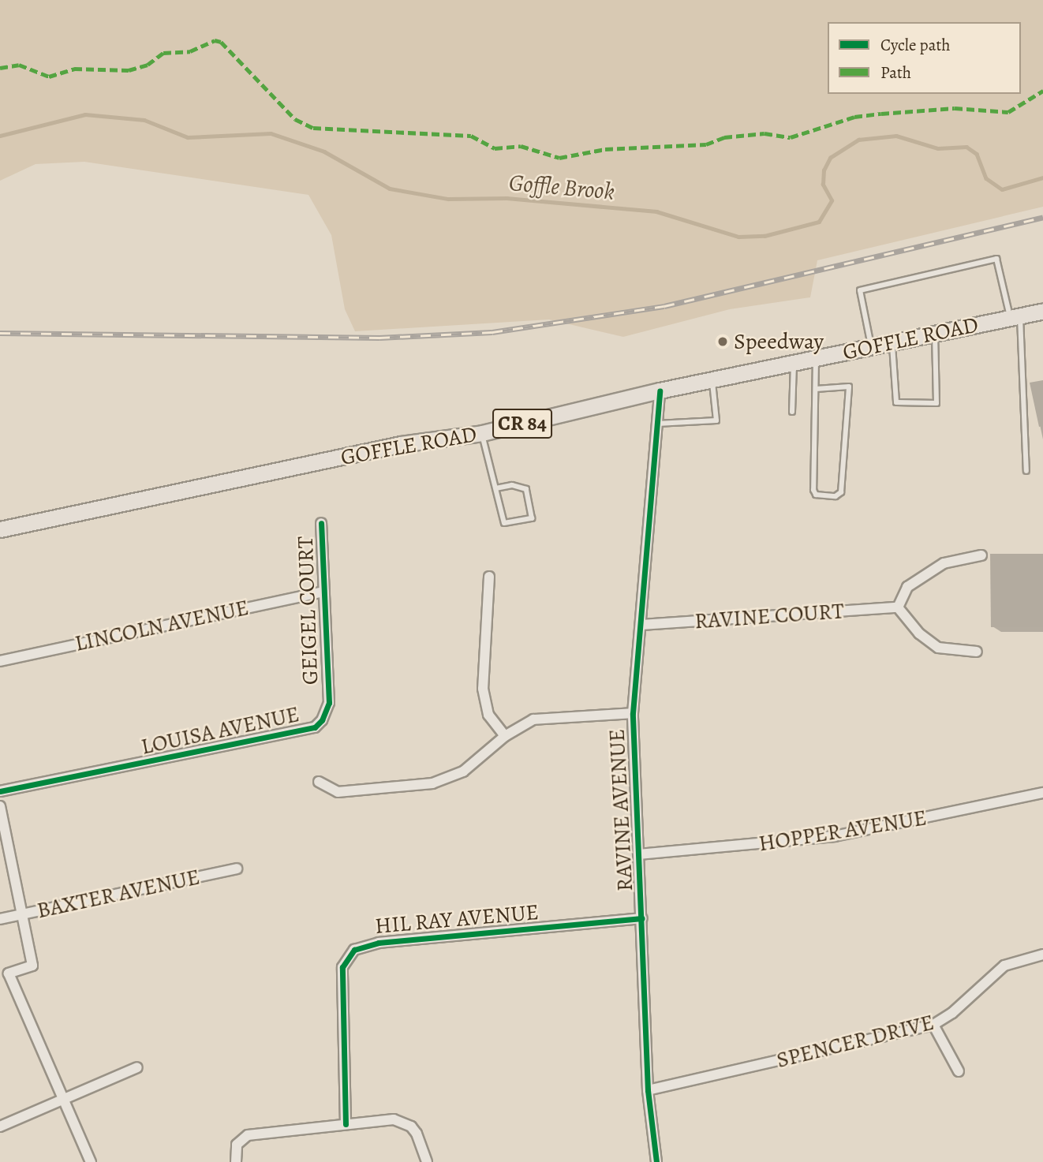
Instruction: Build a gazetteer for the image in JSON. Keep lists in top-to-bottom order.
{
  "streets": {
    "main road": ["GOFFLE ROAD", "CR 84"],
    "street": [
      "GEIGEL COURT",
      "RAVINE COURT",
      "LINCOLN AVENUE",
      "LOUISA AVENUE",
      "RAVINE AVENUE",
      "HOPPER AVENUE",
      "BAXTER AVENUE",
      "HIL RAY AVENUE",
      "SPENCER DRIVE"
    ]
  },
  "crossings": [
    ["GOFFLE ROAD", "RAVINE AVENUE"],
    ["GEIGEL COURT", "LINCOLN AVENUE"],
    ["GEIGEL COURT", "LOUISA AVENUE"],
    ["RAVINE COURT", "RAVINE AVENUE"],
    ["RAVINE AVENUE", "HOPPER AVENUE"],
    ["RAVINE AVENUE", "HIL RAY AVENUE"],
    ["RAVINE AVENUE", "SPENCER DRIVE"]
  ],
  "water": ["Goffle Brook"],
  "places": ["Speedway"],
  "legend": ["Cycle path", "Path"]
}
